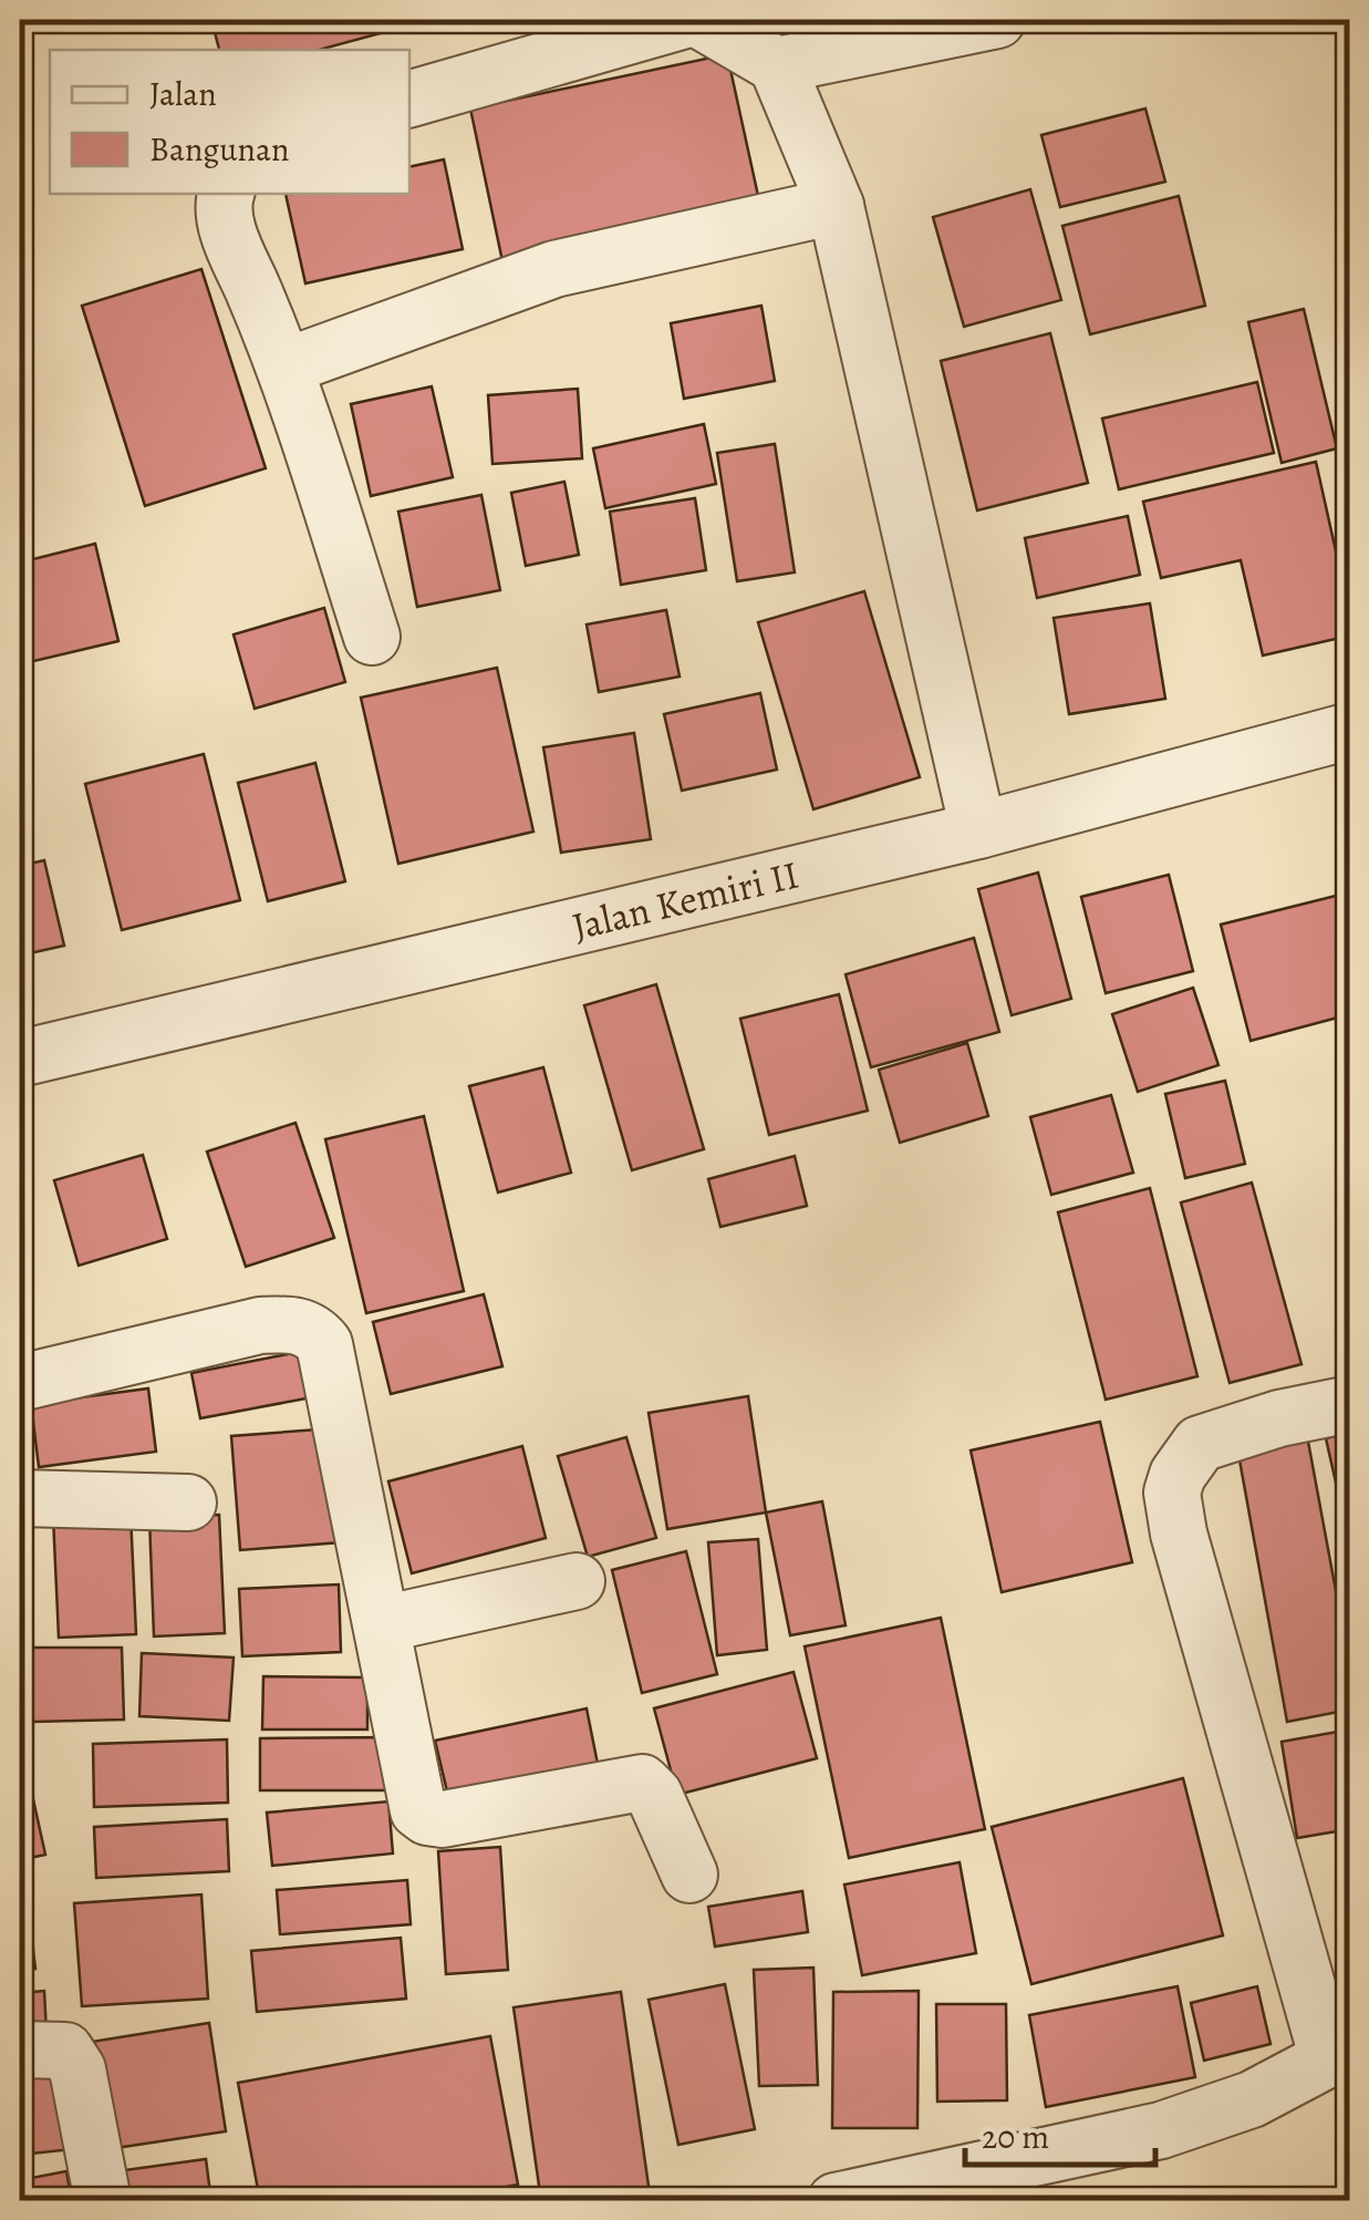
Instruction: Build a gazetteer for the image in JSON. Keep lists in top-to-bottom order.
{
  "streets": {
    "street": ["Jalan Kemiri II"]
  },
  "legend": ["Jalan", "Bangunan"],
  "scale_bar": "20 m"
}
